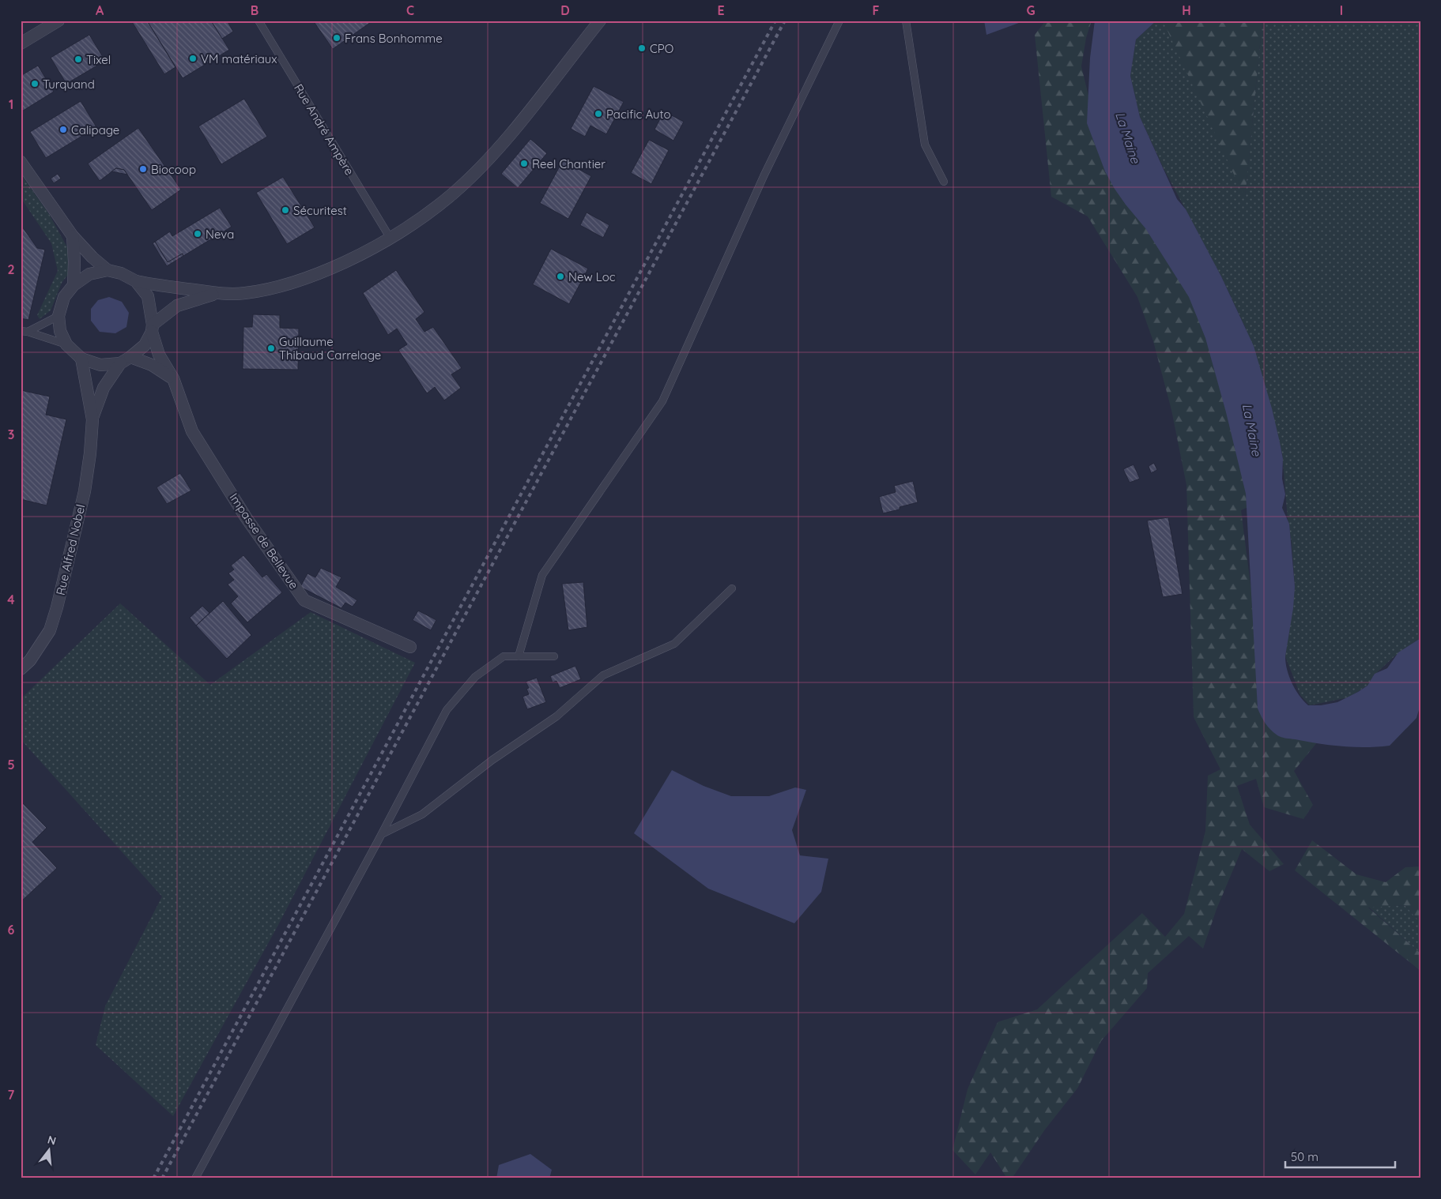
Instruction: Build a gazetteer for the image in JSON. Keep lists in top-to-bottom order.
{
  "streets": {
    "street": ["Impasse de Bellevue", "Rue Alfred Nobel"],
    "lane": ["Rue André Ampère"]
  },
  "water": ["La Maine"],
  "places": [
    "Frans Bonhomme",
    "CPO",
    "VM matériaux",
    "Tixel",
    "Turquand",
    "Pacific Auto",
    "Calipage",
    "Reel Chantier",
    "Biocoop",
    "Sécuritest",
    "Neva",
    "New Loc",
    "Guillaume Thibaud Carrelage"
  ],
  "scale_bar": "50 m",
  "north": "top",
  "grid": {
    "columns": [
      "A",
      "B",
      "C",
      "D",
      "E",
      "F",
      "G",
      "H",
      "I"
    ],
    "rows": [
      "1",
      "2",
      "3",
      "4",
      "5",
      "6",
      "7"
    ]
  }
}
